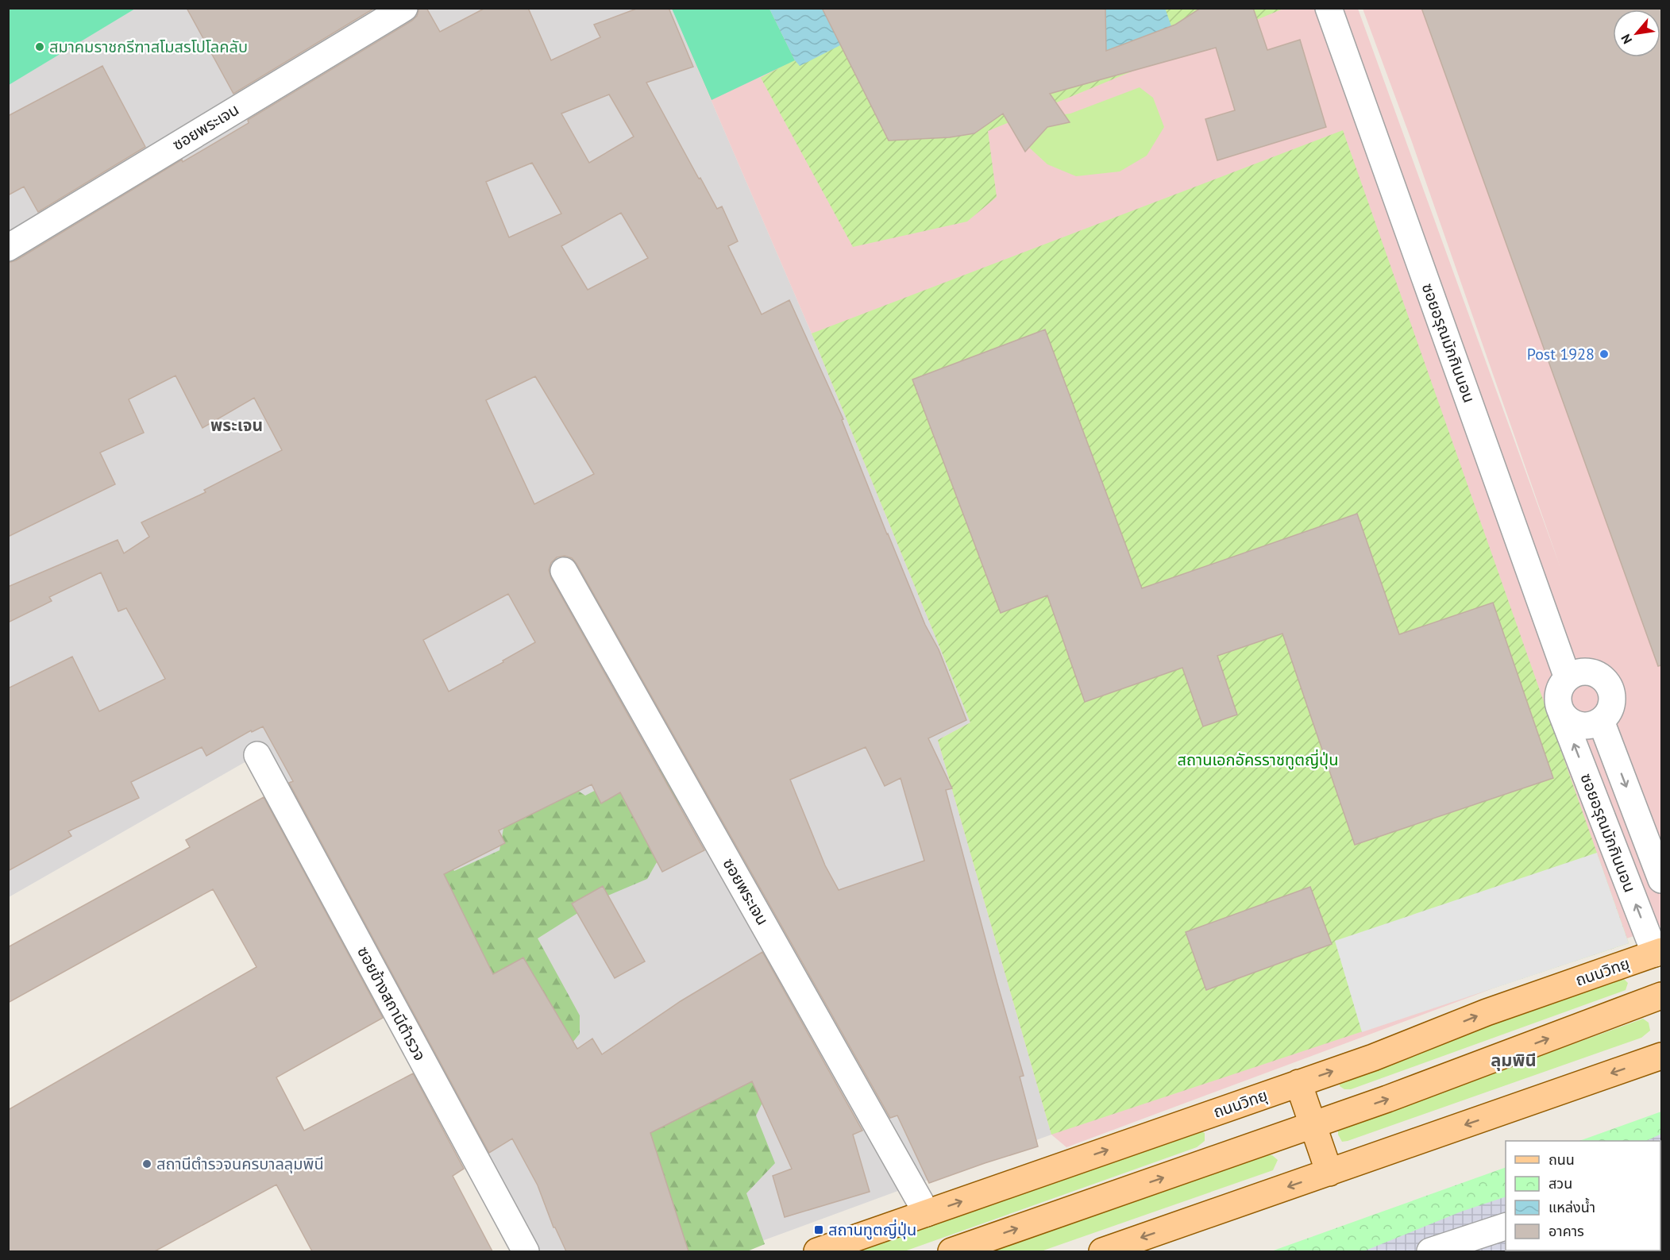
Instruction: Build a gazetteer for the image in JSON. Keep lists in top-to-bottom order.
{
  "streets": {
    "main road": ["ถนนวิทยุ"],
    "street": ["ซอยพระเจน", "ซอยอรุณมักกินนอน", "ซอยข้างสถานีตำรวจ"]
  },
  "crossings": [
    ["ซอยพระเจน", "ถนนวิทยุ"],
    ["ซอยอรุณมักกินนอน", "ถนนวิทยุ"]
  ],
  "districts": ["พระเจน", "ลุมพินี"],
  "parks": ["สถานเอกอัครราชทูตญี่ปุ่น"],
  "places": {
    "other": ["สมาคมราชกรีฑาสโมสรโปโลคลับ", "Post 1928", "สถานีตำรวจนครบาลลุมพินี"],
    "transit": ["สถานทูตญี่ปุ่น"]
  },
  "legend": [
    "ถนน",
    "สวน",
    "แหล่งน้ำ",
    "อาคาร"
  ],
  "north": "bottom left"
}
